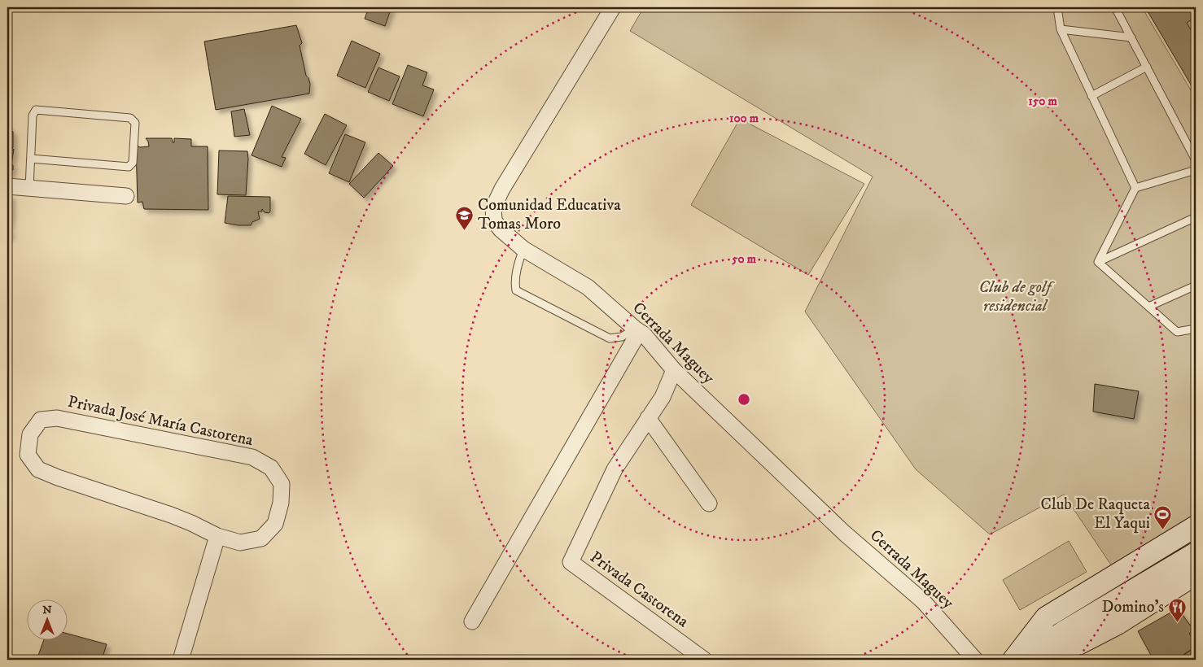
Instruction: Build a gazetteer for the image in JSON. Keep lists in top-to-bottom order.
{
  "streets": {
    "street": ["Cerrada Maguey", "Privada José María Castorena", "Privada Castorena"]
  },
  "crossings": [
    ["Cerrada Maguey", "Privada Castorena"]
  ],
  "parks": ["Club de golf residencial"],
  "places": {
    "school or university": ["Comunidad Educativa Tomas Moro"],
    "sports": ["Club De Raqueta El Yaqui"],
    "restaurant": ["Domino's"]
  },
  "north": "top",
  "rings": ["150 m", "100 m", "50 m"]
}
